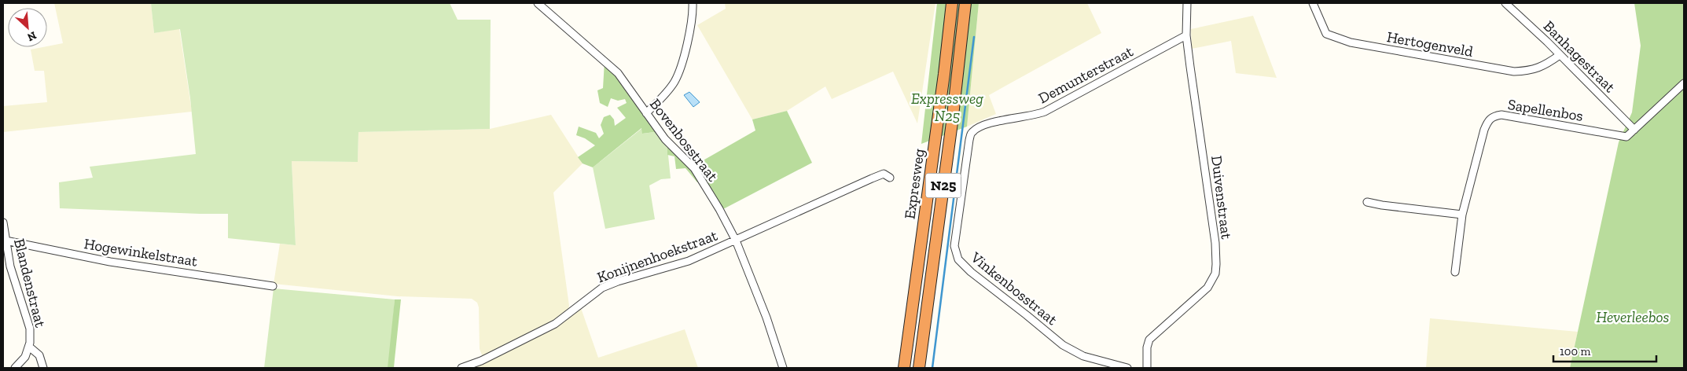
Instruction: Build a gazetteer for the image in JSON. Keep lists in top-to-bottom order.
{
  "streets": {
    "highway": ["Expresweg", "N25"],
    "street": [
      "Hertogenveld",
      "Banhagestraat",
      "Demunterstraat",
      "Sapellenbos",
      "Bovenbosstraat",
      "Duivenstraat",
      "Hogewinkelstraat",
      "Konijnenhoekstraat",
      "Blandenstraat",
      "Vinkenbosstraat"
    ]
  },
  "crossings": [
    ["Hertogenveld", "Banhagestraat"],
    ["Banhagestraat", "Sapellenbos"],
    ["Demunterstraat", "Duivenstraat"],
    ["Demunterstraat", "Vinkenbosstraat"],
    ["Bovenbosstraat", "Konijnenhoekstraat"],
    ["Hogewinkelstraat", "Blandenstraat"]
  ],
  "parks": ["Expressweg N25", "Heverleebos"],
  "scale_bar": "100 m",
  "north": "bottom right"
}
